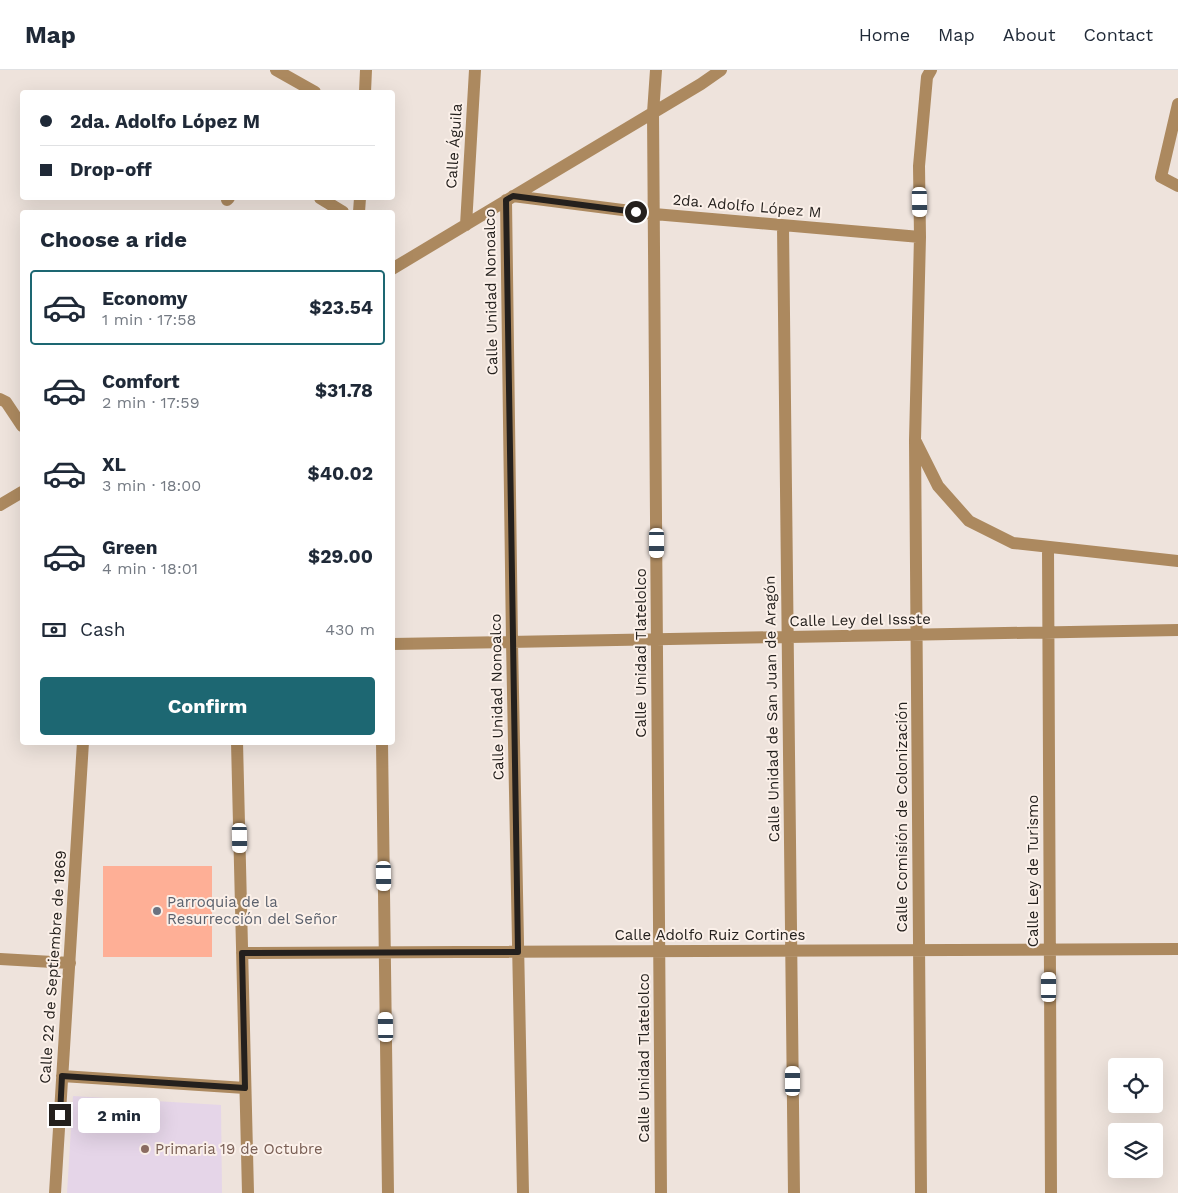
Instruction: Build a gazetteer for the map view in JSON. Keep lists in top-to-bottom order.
{
  "streets": {
    "street": [
      "Calle Águila",
      "2da. Adolfo López M",
      "Calle Unidad Nonoalco",
      "Calle Ley del Issste",
      "Calle Unidad Tlatelolco",
      "Calle Unidad de San Juan de Aragón",
      "Calle Comisión de Colonización",
      "Calle Ley de Turismo",
      "Calle Adolfo Ruiz Cortines",
      "Calle 22 de Septiembre de 1869"
    ]
  },
  "crossings": [
    ["2da. Adolfo López M", "Calle Unidad Nonoalco"],
    ["2da. Adolfo López M", "Calle Unidad Tlatelolco"],
    ["2da. Adolfo López M", "Calle Unidad de San Juan de Aragón"],
    ["2da. Adolfo López M", "Calle Comisión de Colonización"],
    ["Calle Unidad Nonoalco", "Calle Ley del Issste"],
    ["Calle Unidad Nonoalco", "Calle Adolfo Ruiz Cortines"],
    ["Calle Ley del Issste", "Calle Unidad Tlatelolco"],
    ["Calle Ley del Issste", "Calle Unidad de San Juan de Aragón"],
    ["Calle Ley del Issste", "Calle Comisión de Colonización"],
    ["Calle Ley del Issste", "Calle Ley de Turismo"],
    ["Calle Unidad Tlatelolco", "Calle Adolfo Ruiz Cortines"],
    ["Calle Unidad de San Juan de Aragón", "Calle Adolfo Ruiz Cortines"],
    ["Calle Comisión de Colonización", "Calle Adolfo Ruiz Cortines"],
    ["Calle Ley de Turismo", "Calle Adolfo Ruiz Cortines"]
  ],
  "places": ["Parroquia de la Resurrección del Señor", "Primaria 19 de Octubre"],
  "page": {
    "header": "Map",
    "nav": [
      "Home",
      "Map",
      "About",
      "Contact"
    ],
    "banner": ["2da. Adolfo López M", "Drop-off"],
    "heading": "Choose a ride",
    "list": [
      {
        "name": "Economy",
        "note": "1 min · 17:58",
        "value": "$23.54"
      },
      {
        "name": "Comfort",
        "note": "2 min · 17:59",
        "value": "$31.78"
      },
      {
        "name": "XL",
        "note": "3 min · 18:00",
        "value": "$40.02"
      },
      {
        "name": "Green",
        "note": "4 min · 18:01",
        "value": "$29.00"
      }
    ],
    "pay": ["Cash", "430 m"],
    "buttons": "Confirm",
    "bubble": "2 min"
  }
}
